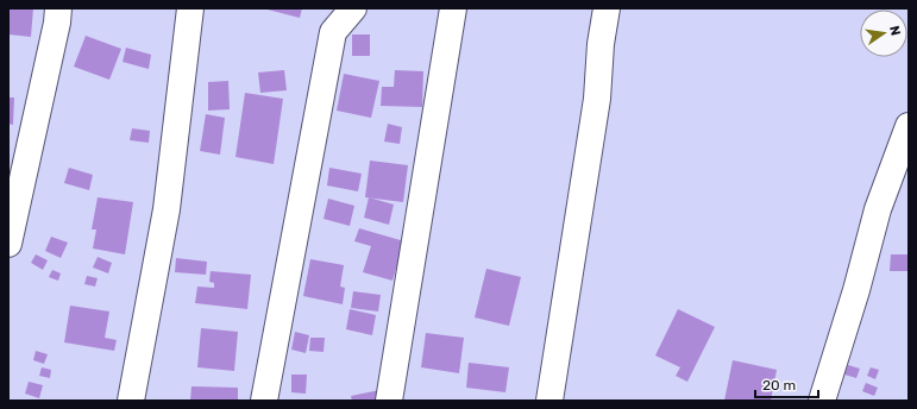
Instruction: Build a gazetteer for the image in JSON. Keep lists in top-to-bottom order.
{
  "scale_bar": "20 m",
  "north": "right"
}
